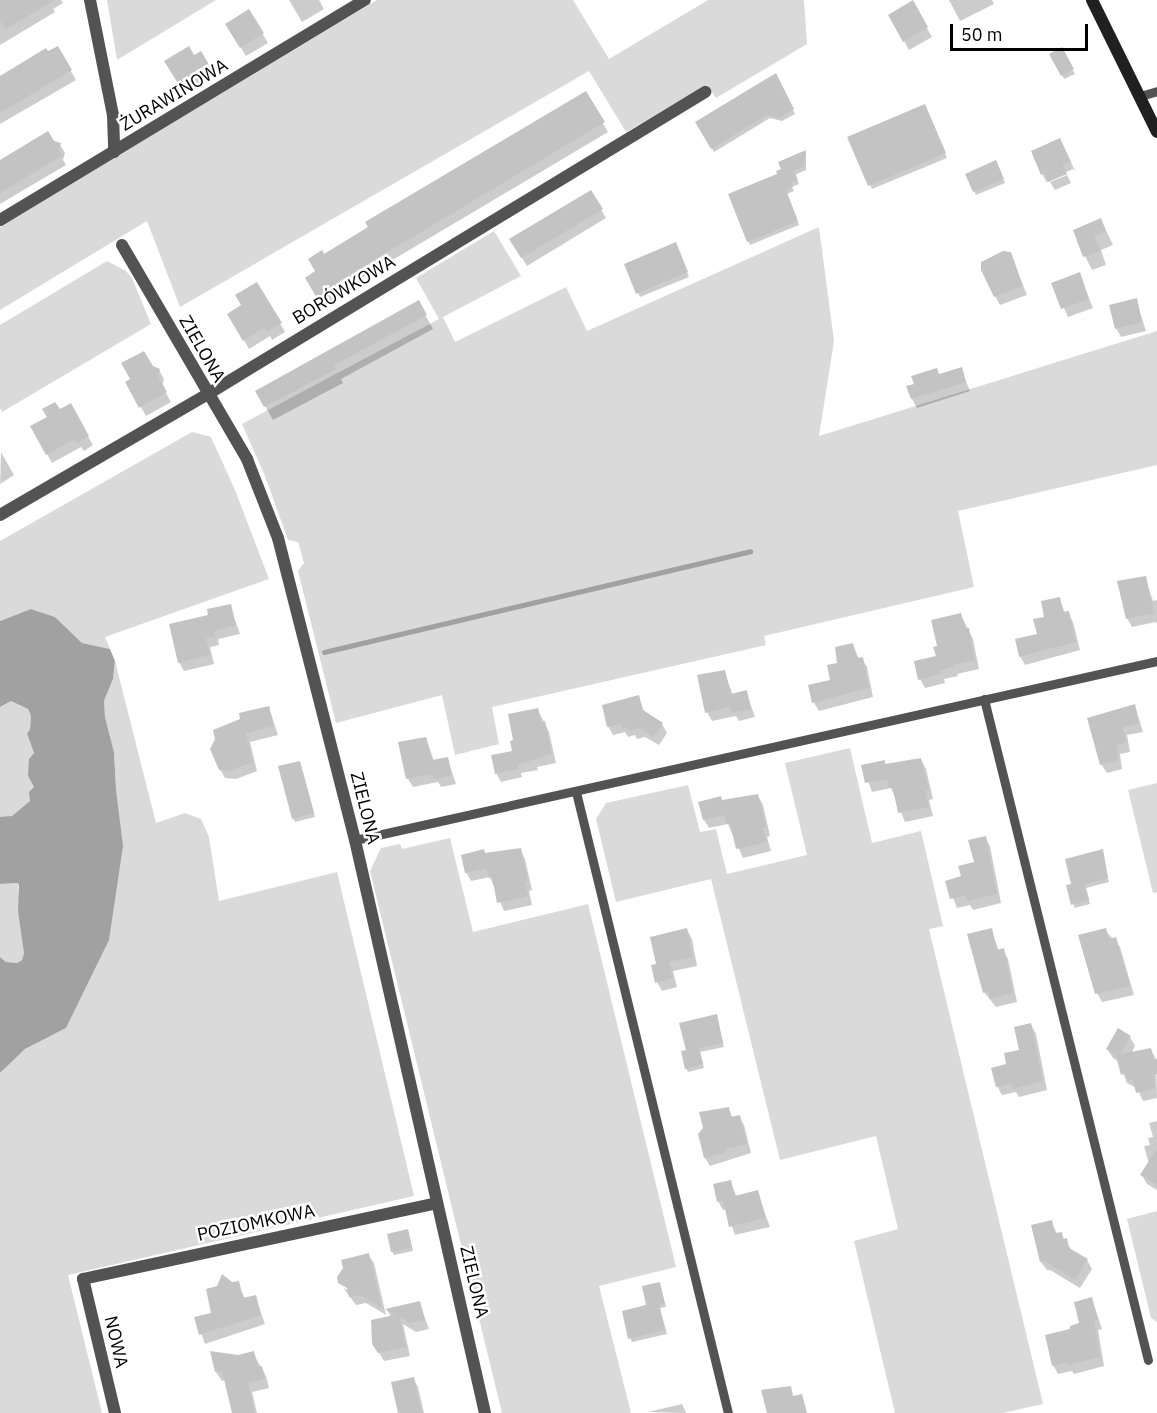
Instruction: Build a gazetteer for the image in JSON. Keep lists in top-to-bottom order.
{
  "streets": {
    "street": [
      "ŻURAWINOWA",
      "BORÓWKOWA",
      "ZIELONA",
      "POZIOMKOWA",
      "NOWA"
    ]
  },
  "crossings": [
    ["BORÓWKOWA", "ZIELONA"],
    ["ZIELONA", "POZIOMKOWA"],
    ["POZIOMKOWA", "NOWA"]
  ],
  "scale_bar": "50 m"
}
